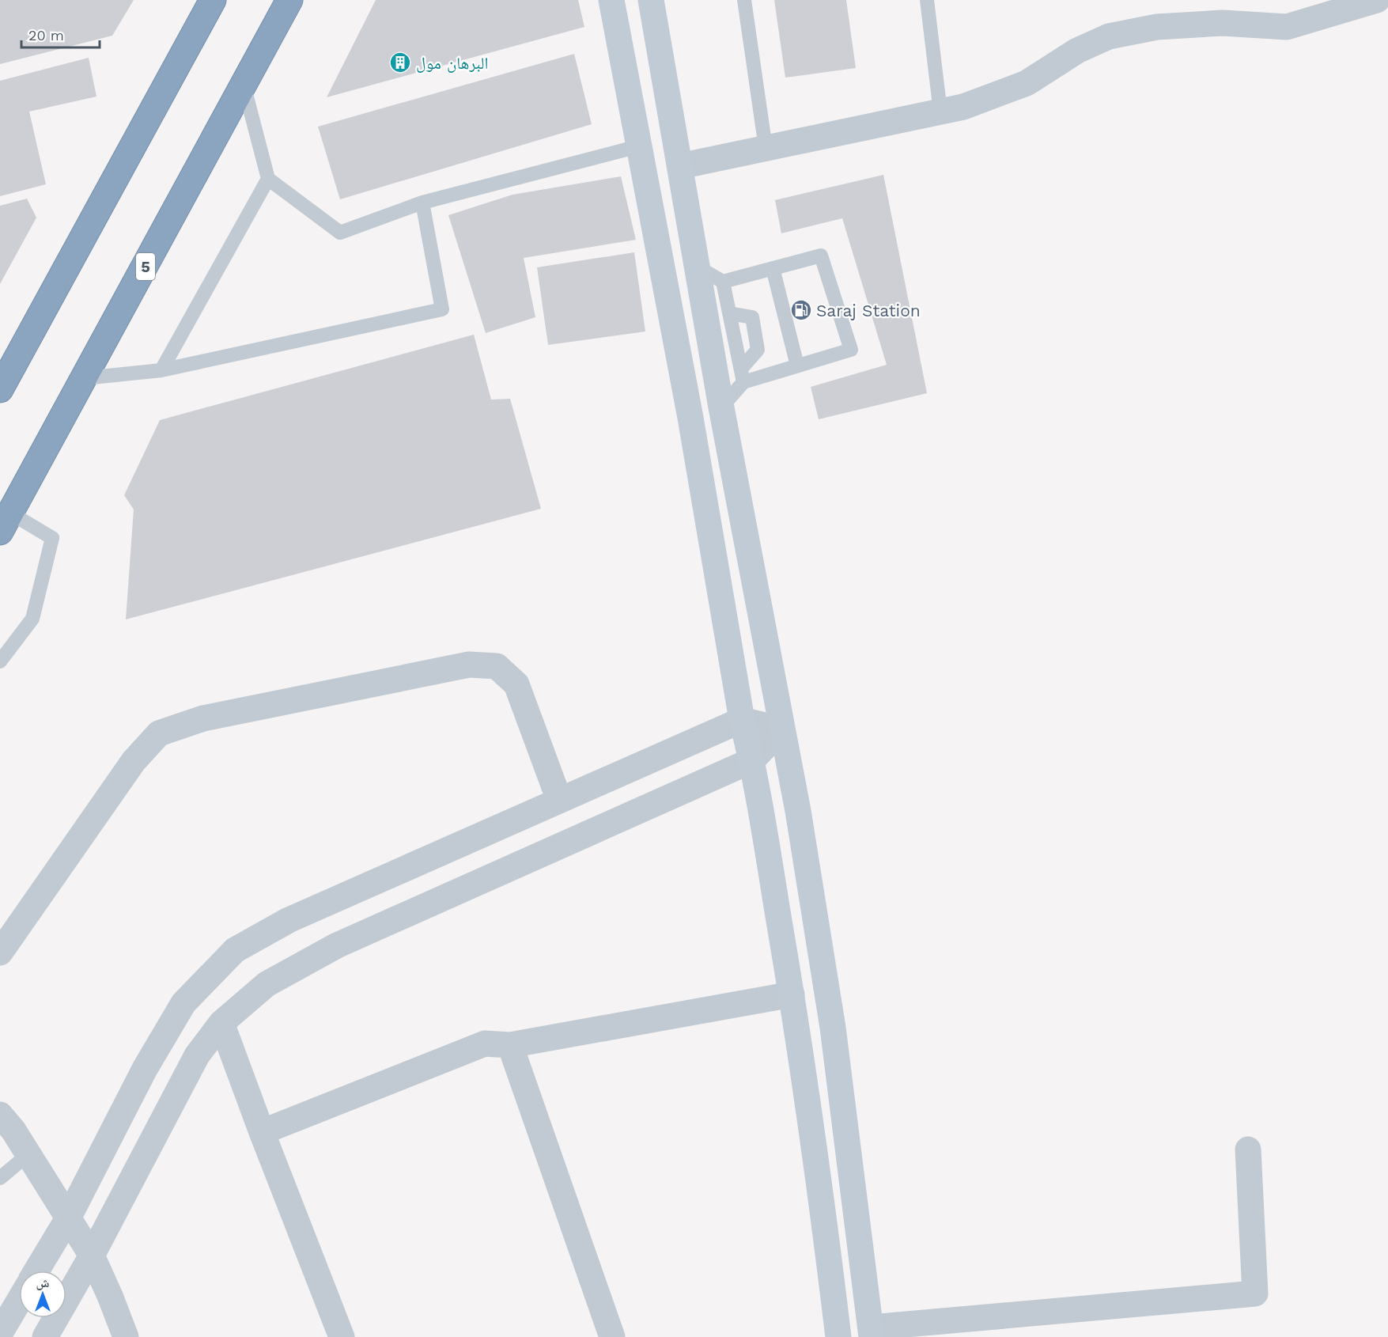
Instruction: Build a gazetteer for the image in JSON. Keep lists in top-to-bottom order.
{
  "streets": {
    "highway": ["5"]
  },
  "places": {
    "building": ["البرهان مول"],
    "fuel station": ["Saraj Station"]
  },
  "scale_bar": "20 m",
  "north": "top"
}
